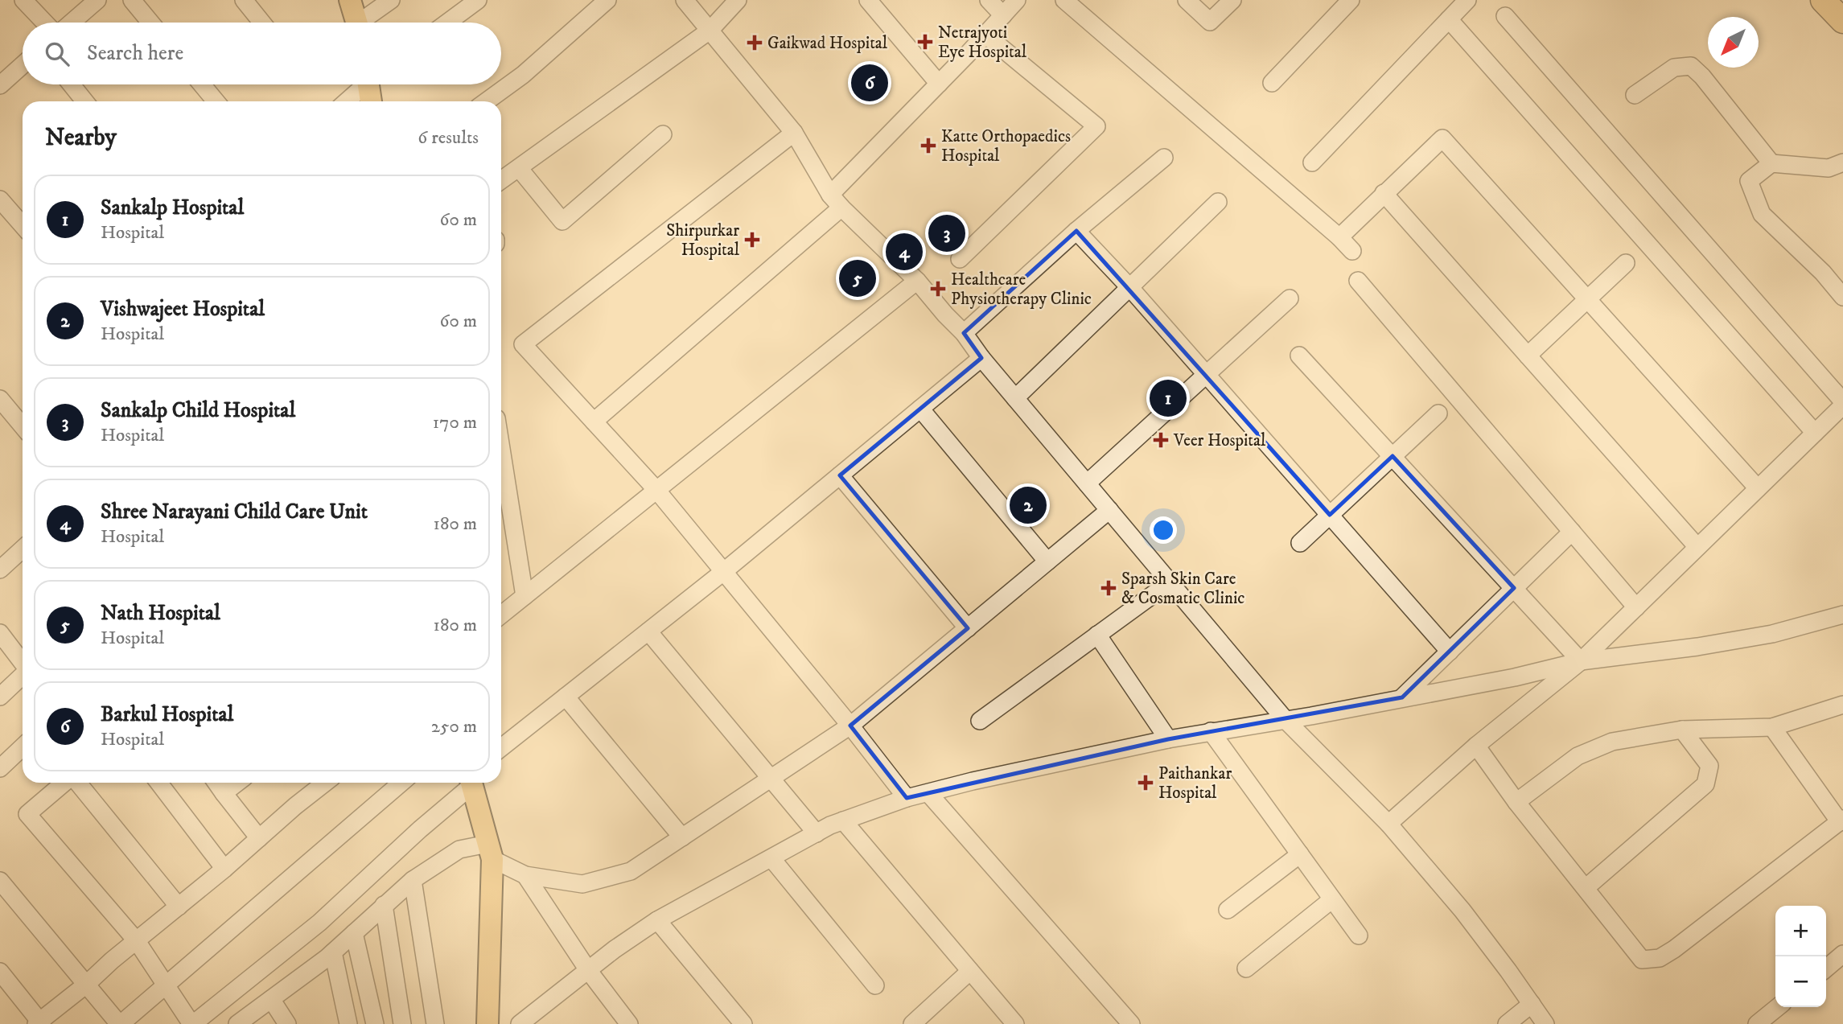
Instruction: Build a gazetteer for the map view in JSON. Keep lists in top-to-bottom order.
{
  "places": {
    "health": [
      "Netrajyoti Eye Hospital",
      "Gaikwad Hospital",
      "Katte Orthopaedics Hospital",
      "Shirpurkar Hospital",
      "Healthcare Physiotherapy Clinic",
      "Veer Hospital",
      "Sparsh Skin Care & Cosmatic Clinic",
      "Paithankar Hospital"
    ]
  },
  "north": "bottom left",
  "page": {
    "search": "Search here",
    "pins": [
      "6",
      "3",
      "4",
      "5",
      "1",
      "2"
    ],
    "heading": ["Nearby", "6 results"],
    "list": [
      {
        "mark": "1",
        "name": "Sankalp Hospital",
        "note": "Hospital",
        "value": "60 m"
      },
      {
        "mark": "2",
        "name": "Vishwajeet Hospital",
        "note": "Hospital",
        "value": "60 m"
      },
      {
        "mark": "3",
        "name": "Sankalp Child Hospital",
        "note": "Hospital",
        "value": "170 m"
      },
      {
        "mark": "4",
        "name": "Shree Narayani Child Care Unit",
        "note": "Hospital",
        "value": "180 m"
      },
      {
        "mark": "5",
        "name": "Nath Hospital",
        "note": "Hospital",
        "value": "180 m"
      },
      {
        "mark": "6",
        "name": "Barkul Hospital",
        "note": "Hospital",
        "value": "250 m"
      }
    ],
    "map_buttons": ["+", "−"]
  }
}
